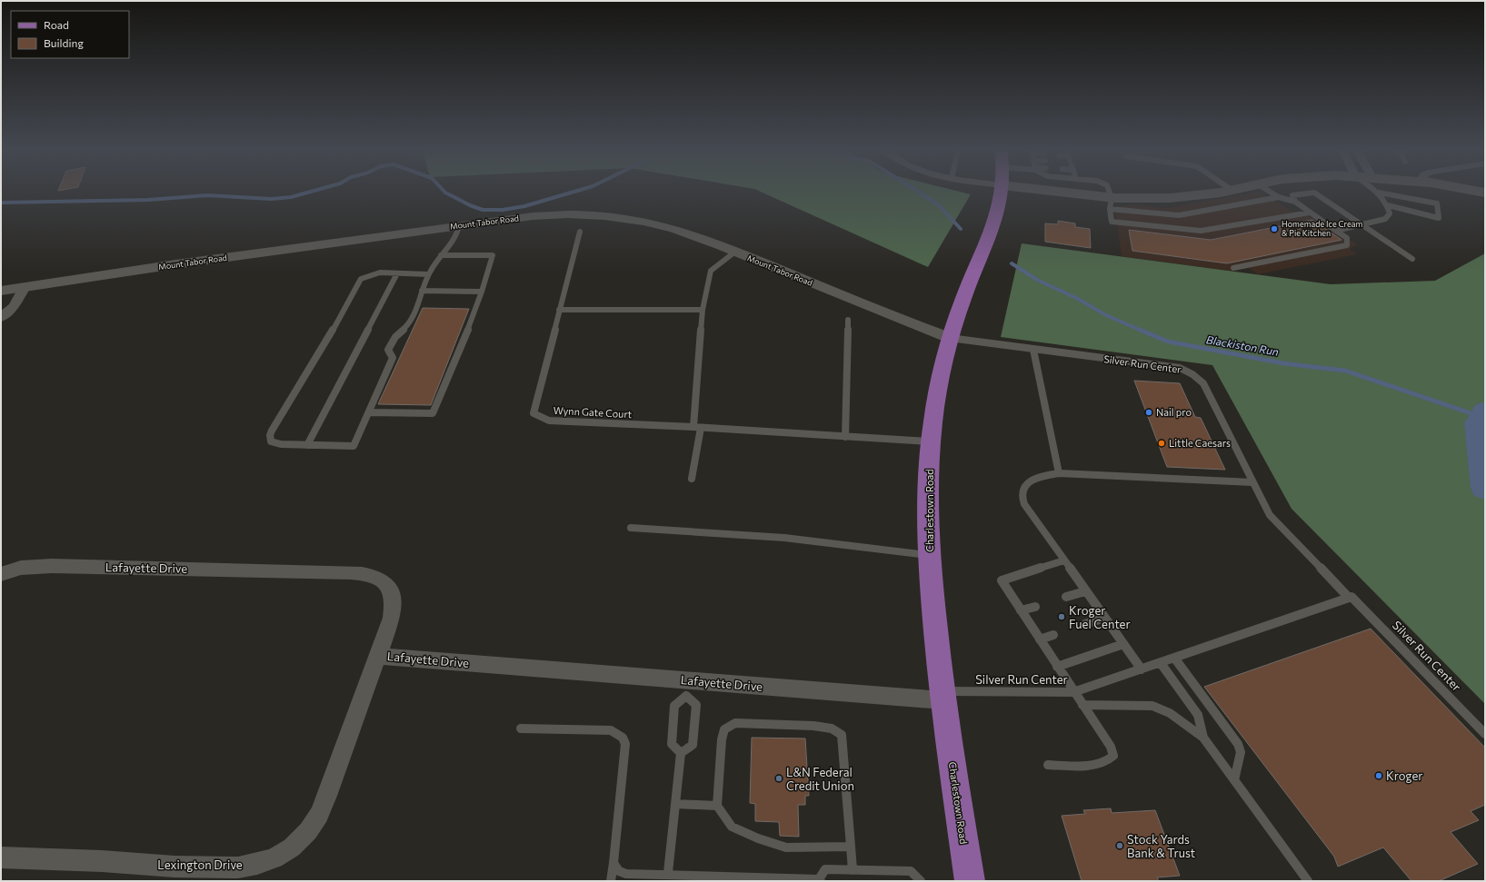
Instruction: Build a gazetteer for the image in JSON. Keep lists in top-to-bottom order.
{
  "streets": {
    "main road": ["Charlestown Road"],
    "street": ["Mount Tabor Road", "Lafayette Drive", "Lexington Drive"],
    "lane": ["Silver Run Center", "Wynn Gate Court"]
  },
  "crossings": [
    ["Mount Tabor Road", "Silver Run Center"],
    ["Mount Tabor Road", "Charlestown Road"],
    ["Silver Run Center", "Charlestown Road"],
    ["Silver Run Center", "Lafayette Drive"],
    ["Wynn Gate Court", "Charlestown Road"],
    ["Charlestown Road", "Lafayette Drive"],
    ["Lafayette Drive", "Lexington Drive"]
  ],
  "water": ["Blackiston Run"],
  "places": [
    "Homemade Ice Cream & Pie Kitchen",
    "Nail pro",
    "Little Caesars",
    "Kroger Fuel Center",
    "Kroger",
    "L&N Federal Credit Union",
    "Stock Yards Bank & Trust"
  ],
  "legend": ["Road", "Building"]
}
